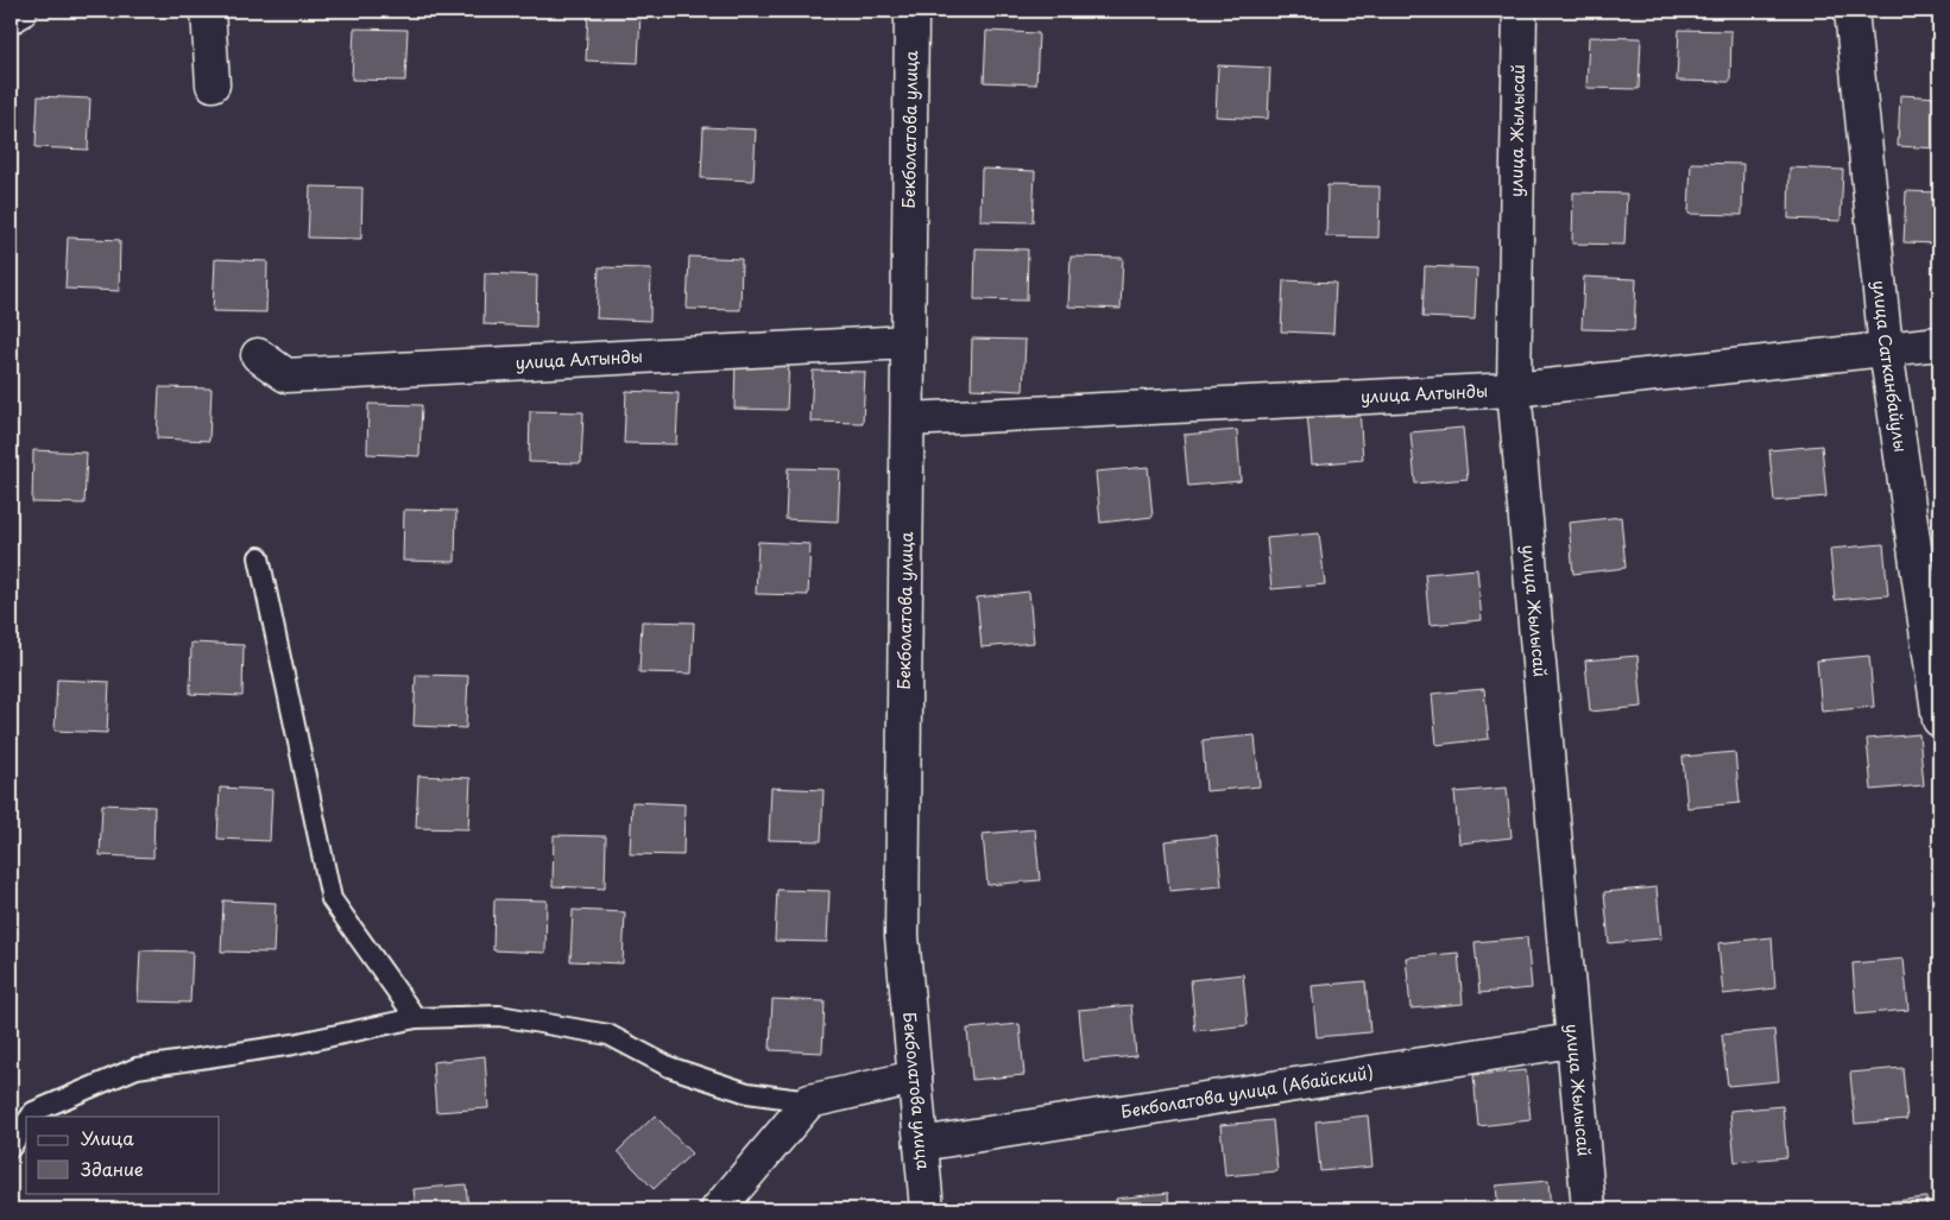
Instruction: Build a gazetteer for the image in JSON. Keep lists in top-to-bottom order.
{
  "streets": {
    "street": [
      "Бекболатова улица",
      "улица Жылысай",
      "улица Алтынды",
      "улица Сатканбайулы",
      "Бекболатова улица (Абайский)"
    ]
  },
  "crossings": [
    ["Бекболатова улица", "улица Алтынды"],
    ["Бекболатова улица", "Бекболатова улица (Абайский)"],
    ["улица Жылысай", "улица Алтынды"],
    ["улица Жылысай", "Бекболатова улица (Абайский)"],
    ["улица Алтынды", "улица Сатканбайулы"]
  ],
  "legend": ["Улица", "Здание"]
}
